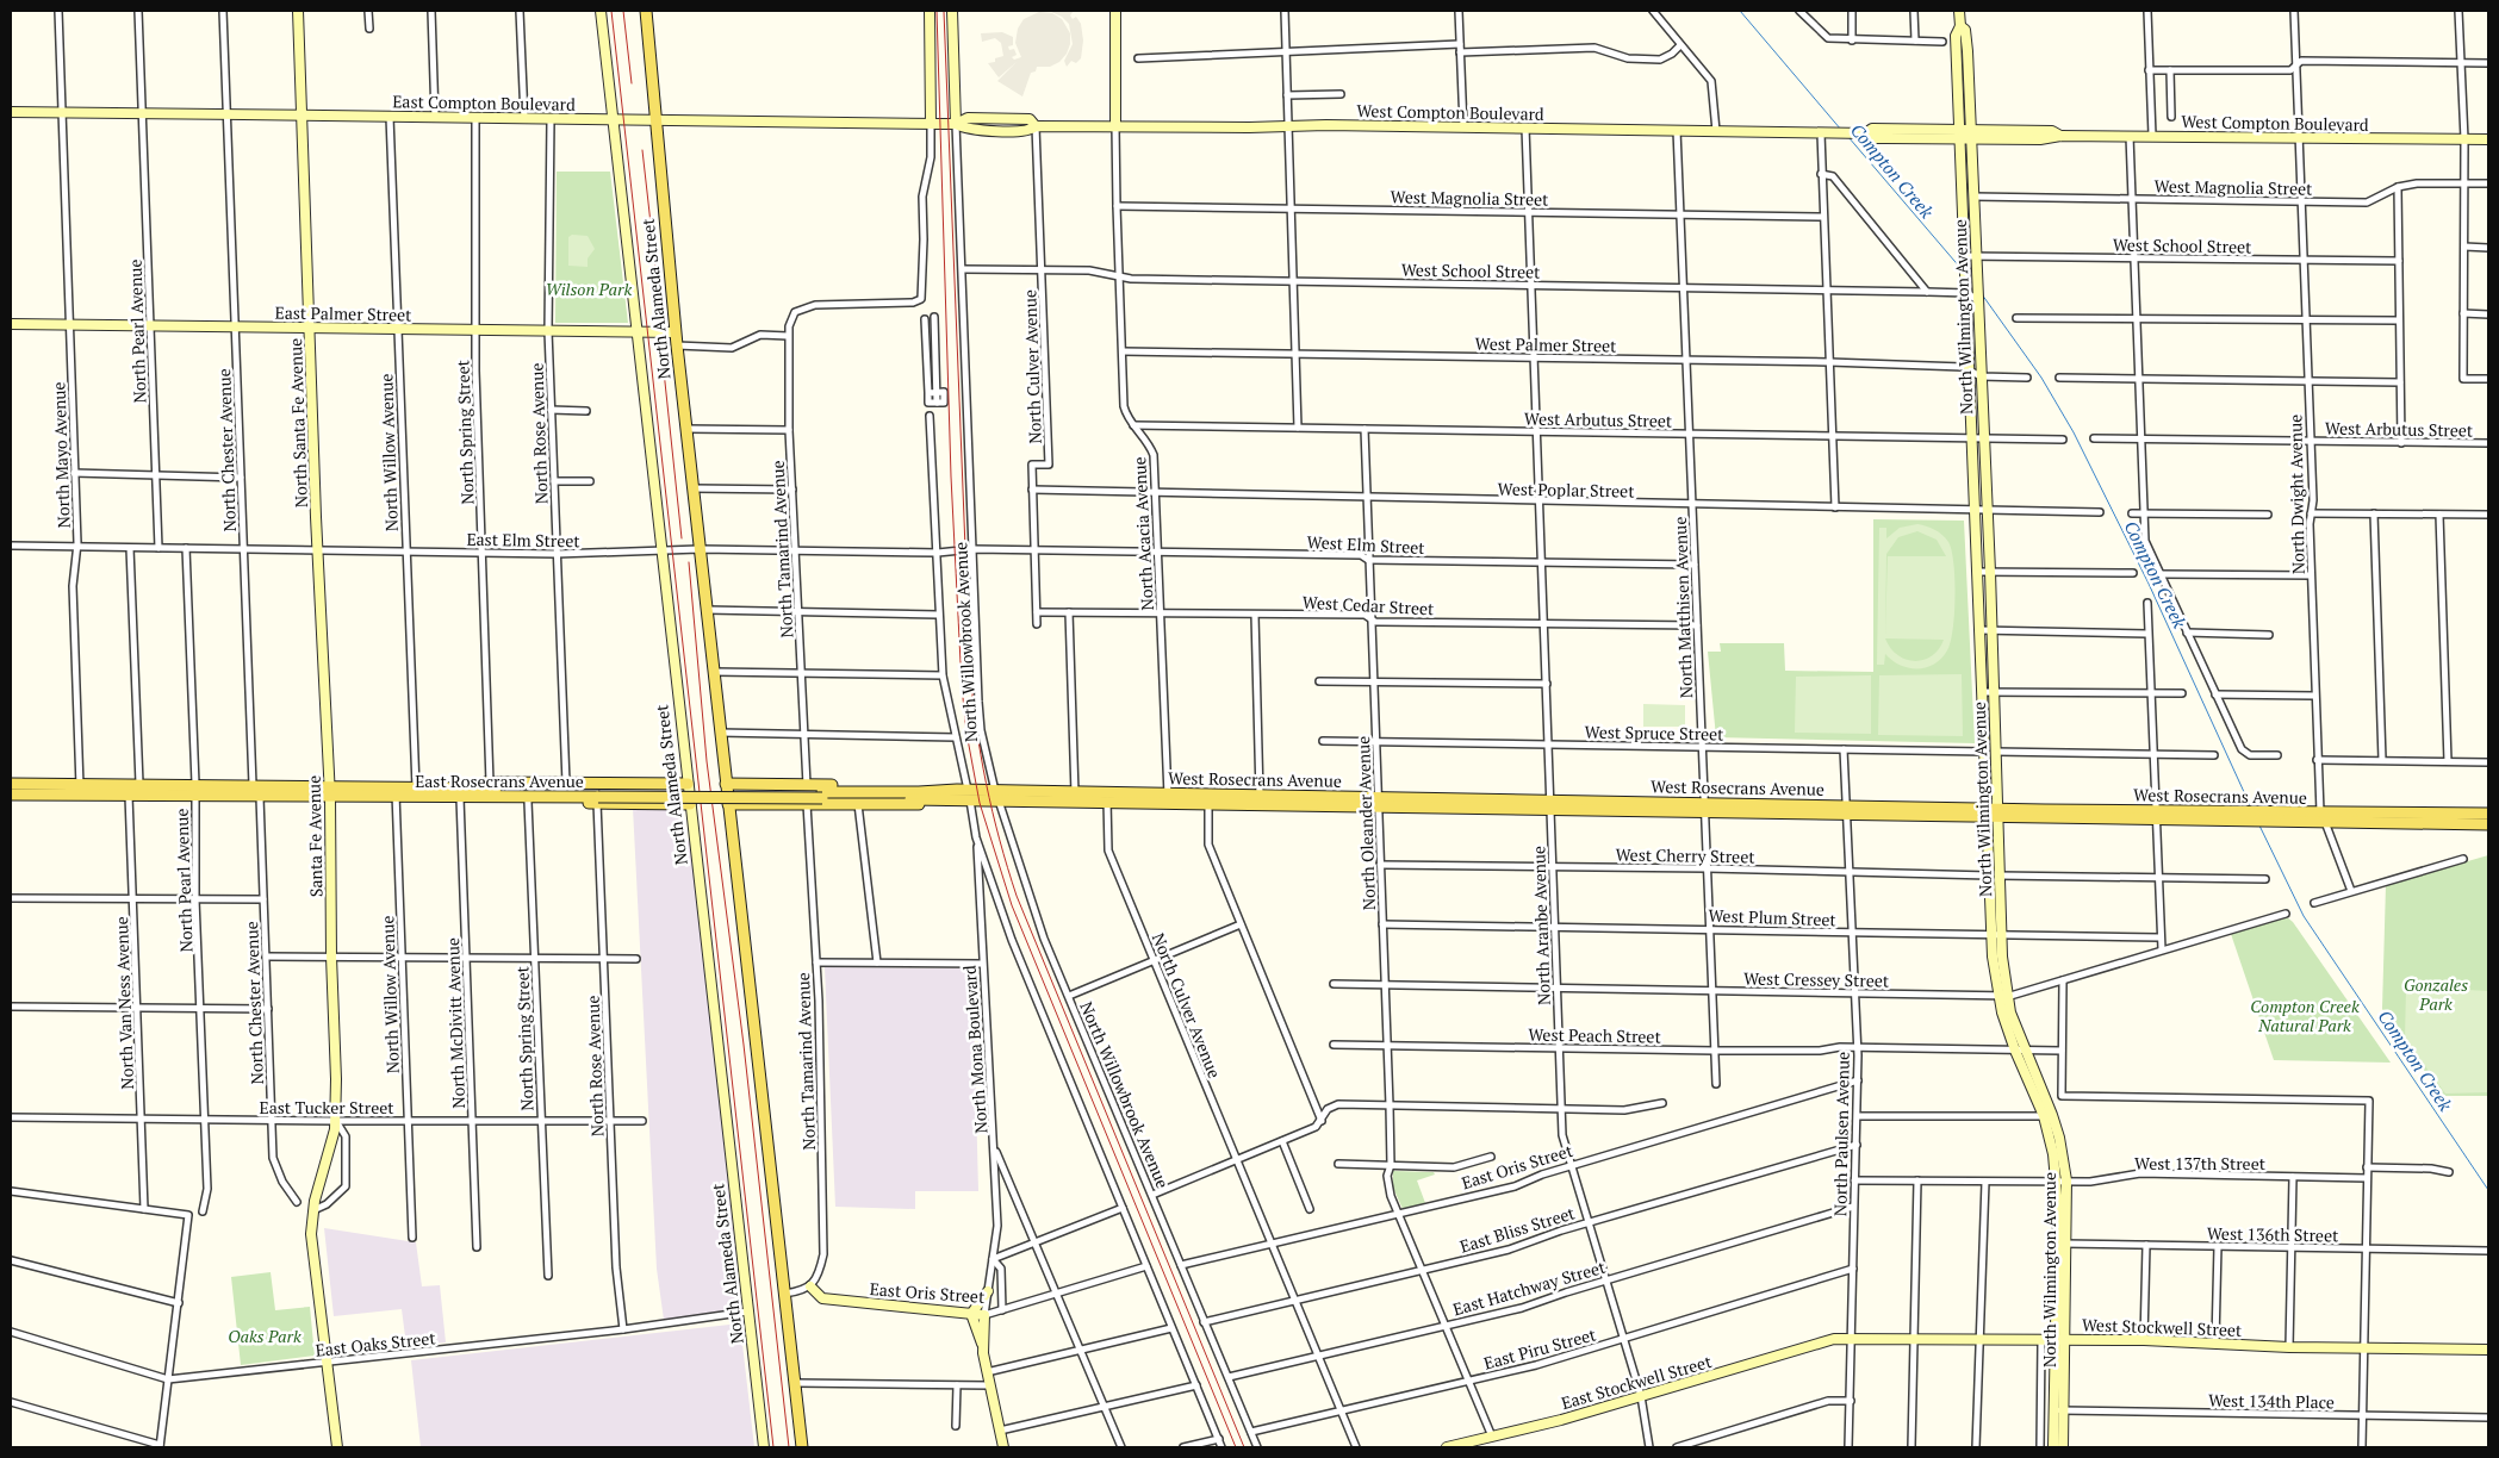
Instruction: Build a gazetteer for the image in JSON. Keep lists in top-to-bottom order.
{
  "streets": {
    "main road": [
      "East Compton Boulevard",
      "West Compton Boulevard",
      "North Alameda Street",
      "East Palmer Street",
      "North Wilmington Avenue",
      "North Santa Fe Avenue",
      "West Rosecrans Avenue",
      "East Rosecrans Avenue",
      "Santa Fe Avenue",
      "East Oris Street",
      "West Stockwell Street",
      "East Stockwell Street"
    ],
    "street": [
      "West Magnolia Street",
      "West School Street",
      "North Pearl Avenue",
      "West Palmer Street",
      "North Culver Avenue",
      "West Arbutus Street",
      "North Spring Street",
      "North Rose Avenue",
      "North Chester Avenue",
      "North Willow Avenue",
      "North Mayo Avenue",
      "West Poplar Street",
      "North Dwight Avenue",
      "North Acacia Avenue",
      "East Elm Street",
      "West Elm Street",
      "North Tamarind Avenue",
      "West Cedar Street",
      "North Matthisen Avenue",
      "North Willowbrook Avenue",
      "West Spruce Street",
      "North Oleander Avenue",
      "West Cherry Street",
      "West Plum Street",
      "North Aranbe Avenue",
      "West Cressey Street",
      "North Van Ness Avenue",
      "North McDivitt Avenue",
      "West Peach Street",
      "North Mona Boulevard",
      "East Tucker Street",
      "North Paulsen Avenue",
      "West 137th Street",
      "East Bliss Street",
      "West 136th Street",
      "East Hatchway Street",
      "East Oaks Street",
      "East Piru Street",
      "West 134th Place"
    ]
  },
  "crossings": [
    ["East Compton Boulevard", "West Compton Boulevard"],
    ["East Compton Boulevard", "North Alameda Street"],
    ["East Compton Boulevard", "North Pearl Avenue"],
    ["East Compton Boulevard", "North Santa Fe Avenue"],
    ["East Compton Boulevard", "North Spring Street"],
    ["East Compton Boulevard", "North Rose Avenue"],
    ["East Compton Boulevard", "North Chester Avenue"],
    ["East Compton Boulevard", "North Willow Avenue"],
    ["East Compton Boulevard", "North Mayo Avenue"],
    ["East Compton Boulevard", "North Tamarind Avenue"],
    ["East Compton Boulevard", "North Willowbrook Avenue"],
    ["West Compton Boulevard", "North Wilmington Avenue"],
    ["West Compton Boulevard", "North Culver Avenue"],
    ["West Compton Boulevard", "North Dwight Avenue"],
    ["West Compton Boulevard", "North Acacia Avenue"],
    ["West Compton Boulevard", "North Matthisen Avenue"],
    ["West Compton Boulevard", "North Willowbrook Avenue"],
    ["West Magnolia Street", "North Wilmington Avenue"],
    ["West Magnolia Street", "North Dwight Avenue"],
    ["West Magnolia Street", "North Acacia Avenue"],
    ["West Magnolia Street", "North Matthisen Avenue"],
    ["West School Street", "North Wilmington Avenue"],
    ["West School Street", "North Culver Avenue"],
    ["West School Street", "North Dwight Avenue"],
    ["West School Street", "North Acacia Avenue"],
    ["West School Street", "North Matthisen Avenue"],
    ["West School Street", "North Willowbrook Avenue"],
    ["North Alameda Street", "East Palmer Street"],
    ["North Alameda Street", "East Elm Street"],
    ["North Alameda Street", "East Oaks Street"],
    ["East Palmer Street", "North Pearl Avenue"],
    ["East Palmer Street", "North Santa Fe Avenue"],
    ["East Palmer Street", "North Spring Street"],
    ["East Palmer Street", "North Rose Avenue"],
    ["East Palmer Street", "North Chester Avenue"],
    ["East Palmer Street", "North Willow Avenue"],
    ["East Palmer Street", "North Mayo Avenue"],
    ["North Wilmington Avenue", "West Palmer Street"],
    ["North Wilmington Avenue", "West Arbutus Street"],
    ["North Wilmington Avenue", "West Poplar Street"],
    ["North Wilmington Avenue", "West Spruce Street"],
    ["North Wilmington Avenue", "West Rosecrans Avenue"],
    ["North Wilmington Avenue", "West Cherry Street"],
    ["North Wilmington Avenue", "West Plum Street"],
    ["North Wilmington Avenue", "West Cressey Street"],
    ["North Wilmington Avenue", "West Peach Street"],
    ["North Wilmington Avenue", "West 137th Street"],
    ["North Wilmington Avenue", "West 136th Street"],
    ["North Wilmington Avenue", "West Stockwell Street"],
    ["North Wilmington Avenue", "West 134th Place"],
    ["North Pearl Avenue", "East Elm Street"],
    ["North Pearl Avenue", "East Rosecrans Avenue"],
    ["North Pearl Avenue", "East Tucker Street"],
    ["West Palmer Street", "North Acacia Avenue"],
    ["West Palmer Street", "North Matthisen Avenue"],
    ["North Culver Avenue", "West Poplar Street"],
    ["North Culver Avenue", "East Elm Street"],
    ["North Culver Avenue", "West Elm Street"],
    ["North Culver Avenue", "West Cedar Street"],
    ["North Culver Avenue", "West Rosecrans Avenue"],
    ["North Culver Avenue", "East Oris Street"],
    ["North Culver Avenue", "East Bliss Street"],
    ["North Culver Avenue", "East Hatchway Street"],
    ["North Culver Avenue", "East Piru Street"],
    ["West Arbutus Street", "North Dwight Avenue"],
    ["West Arbutus Street", "North Acacia Avenue"],
    ["West Arbutus Street", "North Matthisen Avenue"],
    ["West Arbutus Street", "North Oleander Avenue"],
    ["North Santa Fe Avenue", "East Elm Street"],
    ["North Santa Fe Avenue", "Santa Fe Avenue"],
    ["North Spring Street", "East Elm Street"],
    ["North Spring Street", "East Tucker Street"],
    ["North Rose Avenue", "East Elm Street"],
    ["North Rose Avenue", "East Rosecrans Avenue"],
    ["North Rose Avenue", "East Tucker Street"],
    ["North Rose Avenue", "East Oaks Street"],
    ["North Chester Avenue", "East Elm Street"],
    ["North Chester Avenue", "East Rosecrans Avenue"],
    ["North Chester Avenue", "East Tucker Street"],
    ["North Willow Avenue", "East Elm Street"],
    ["North Willow Avenue", "East Rosecrans Avenue"],
    ["North Willow Avenue", "East Tucker Street"],
    ["North Mayo Avenue", "East Elm Street"],
    ["North Mayo Avenue", "East Rosecrans Avenue"],
    ["West Poplar Street", "North Acacia Avenue"],
    ["West Poplar Street", "North Matthisen Avenue"],
    ["West Poplar Street", "North Oleander Avenue"],
    ["North Dwight Avenue", "West Rosecrans Avenue"],
    ["North Acacia Avenue", "West Elm Street"],
    ["North Acacia Avenue", "West Cedar Street"],
    ["North Acacia Avenue", "West Rosecrans Avenue"],
    ["East Elm Street", "West Elm Street"],
    ["East Elm Street", "North Tamarind Avenue"],
    ["East Elm Street", "North Willowbrook Avenue"],
    ["East Elm Street", "Santa Fe Avenue"],
    ["West Elm Street", "North Matthisen Avenue"],
    ["West Elm Street", "North Oleander Avenue"],
    ["West Elm Street", "North Aranbe Avenue"],
    ["North Tamarind Avenue", "East Oris Street"],
    ["West Cedar Street", "North Matthisen Avenue"],
    ["West Cedar Street", "North Oleander Avenue"],
    ["West Cedar Street", "North Aranbe Avenue"],
    ["North Matthisen Avenue", "West Spruce Street"],
    ["North Matthisen Avenue", "West Rosecrans Avenue"],
    ["North Matthisen Avenue", "West Cherry Street"],
    ["North Matthisen Avenue", "West Plum Street"],
    ["North Matthisen Avenue", "West Cressey Street"],
    ["North Matthisen Avenue", "West Peach Street"],
    ["North Willowbrook Avenue", "West Rosecrans Avenue"],
    ["North Willowbrook Avenue", "East Rosecrans Avenue"],
    ["North Willowbrook Avenue", "North Mona Boulevard"],
    ["North Willowbrook Avenue", "East Oris Street"],
    ["North Willowbrook Avenue", "East Bliss Street"],
    ["North Willowbrook Avenue", "East Hatchway Street"],
    ["North Willowbrook Avenue", "East Piru Street"],
    ["West Spruce Street", "North Oleander Avenue"],
    ["West Spruce Street", "North Aranbe Avenue"],
    ["West Spruce Street", "North Paulsen Avenue"],
    ["West Rosecrans Avenue", "East Rosecrans Avenue"],
    ["West Rosecrans Avenue", "North Oleander Avenue"],
    ["West Rosecrans Avenue", "North Aranbe Avenue"],
    ["West Rosecrans Avenue", "North Paulsen Avenue"],
    ["East Rosecrans Avenue", "Santa Fe Avenue"],
    ["East Rosecrans Avenue", "North Van Ness Avenue"],
    ["East Rosecrans Avenue", "North McDivitt Avenue"],
    ["North Oleander Avenue", "West Cherry Street"],
    ["North Oleander Avenue", "West Plum Street"],
    ["North Oleander Avenue", "West Cressey Street"],
    ["North Oleander Avenue", "West Peach Street"],
    ["North Oleander Avenue", "East Oris Street"],
    ["North Oleander Avenue", "East Bliss Street"],
    ["North Oleander Avenue", "East Hatchway Street"],
    ["North Oleander Avenue", "East Piru Street"],
    ["North Oleander Avenue", "East Stockwell Street"],
    ["Santa Fe Avenue", "East Tucker Street"],
    ["West Cherry Street", "North Aranbe Avenue"],
    ["West Cherry Street", "North Paulsen Avenue"],
    ["West Plum Street", "North Aranbe Avenue"],
    ["West Plum Street", "North Paulsen Avenue"],
    ["North Aranbe Avenue", "West Cressey Street"],
    ["North Aranbe Avenue", "West Peach Street"],
    ["North Aranbe Avenue", "East Oris Street"],
    ["North Aranbe Avenue", "East Bliss Street"],
    ["North Aranbe Avenue", "East Hatchway Street"],
    ["North Aranbe Avenue", "East Piru Street"],
    ["North Aranbe Avenue", "East Stockwell Street"],
    ["West Cressey Street", "North Paulsen Avenue"],
    ["North Van Ness Avenue", "East Tucker Street"],
    ["North McDivitt Avenue", "East Tucker Street"],
    ["West Peach Street", "North Paulsen Avenue"],
    ["North Mona Boulevard", "East Oris Street"],
    ["North Paulsen Avenue", "West 137th Street"],
    ["North Paulsen Avenue", "East Oris Street"],
    ["North Paulsen Avenue", "East Bliss Street"],
    ["North Paulsen Avenue", "East Hatchway Street"],
    ["North Paulsen Avenue", "West Stockwell Street"],
    ["North Paulsen Avenue", "East Piru Street"],
    ["West Stockwell Street", "East Stockwell Street"]
  ],
  "water": ["Compton Creek"],
  "parks": [
    "Wilson Park",
    "Gonzales Park",
    "Compton Creek Natural Park",
    "Oaks Park"
  ]
}
